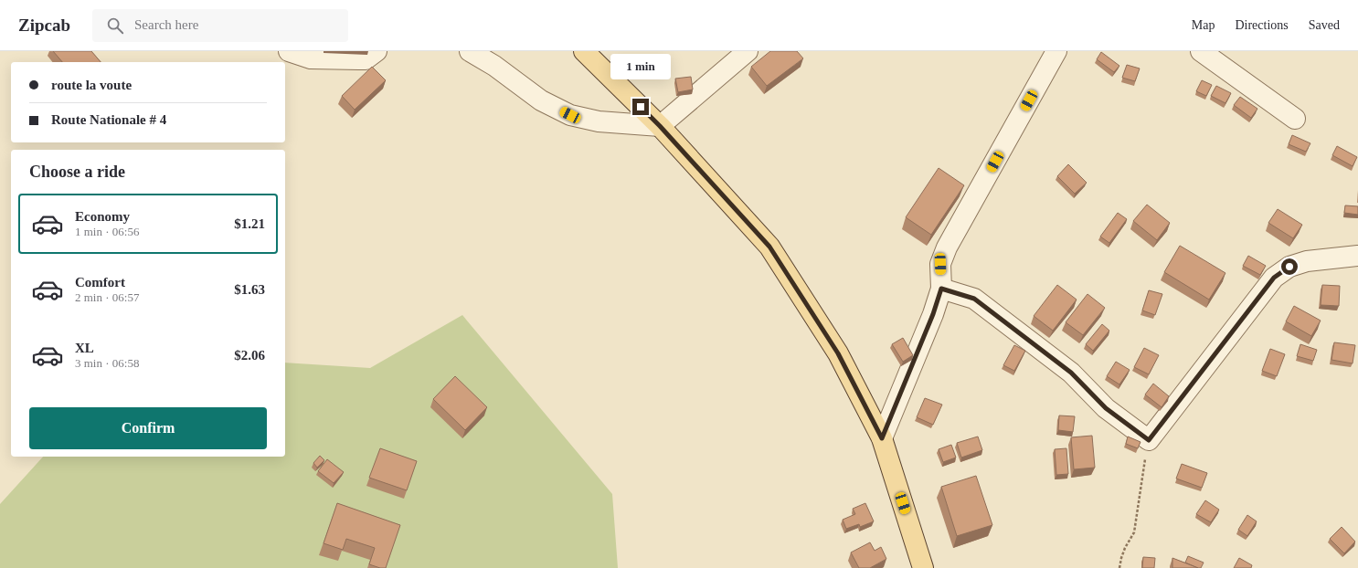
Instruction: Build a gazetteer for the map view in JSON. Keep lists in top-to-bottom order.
{
  "page": {
    "header": "Zipcab",
    "search": "Search here",
    "nav": ["Map", "Directions", "Saved"],
    "bubble": "1 min",
    "banner": ["route la voute", "Route Nationale # 4"],
    "heading": "Choose a ride",
    "list": [
      {
        "name": "Economy",
        "note": "1 min · 06:56",
        "value": "$1.21"
      },
      {
        "name": "Comfort",
        "note": "2 min · 06:57",
        "value": "$1.63"
      },
      {
        "name": "XL",
        "note": "3 min · 06:58",
        "value": "$2.06"
      }
    ],
    "buttons": "Confirm"
  }
}
